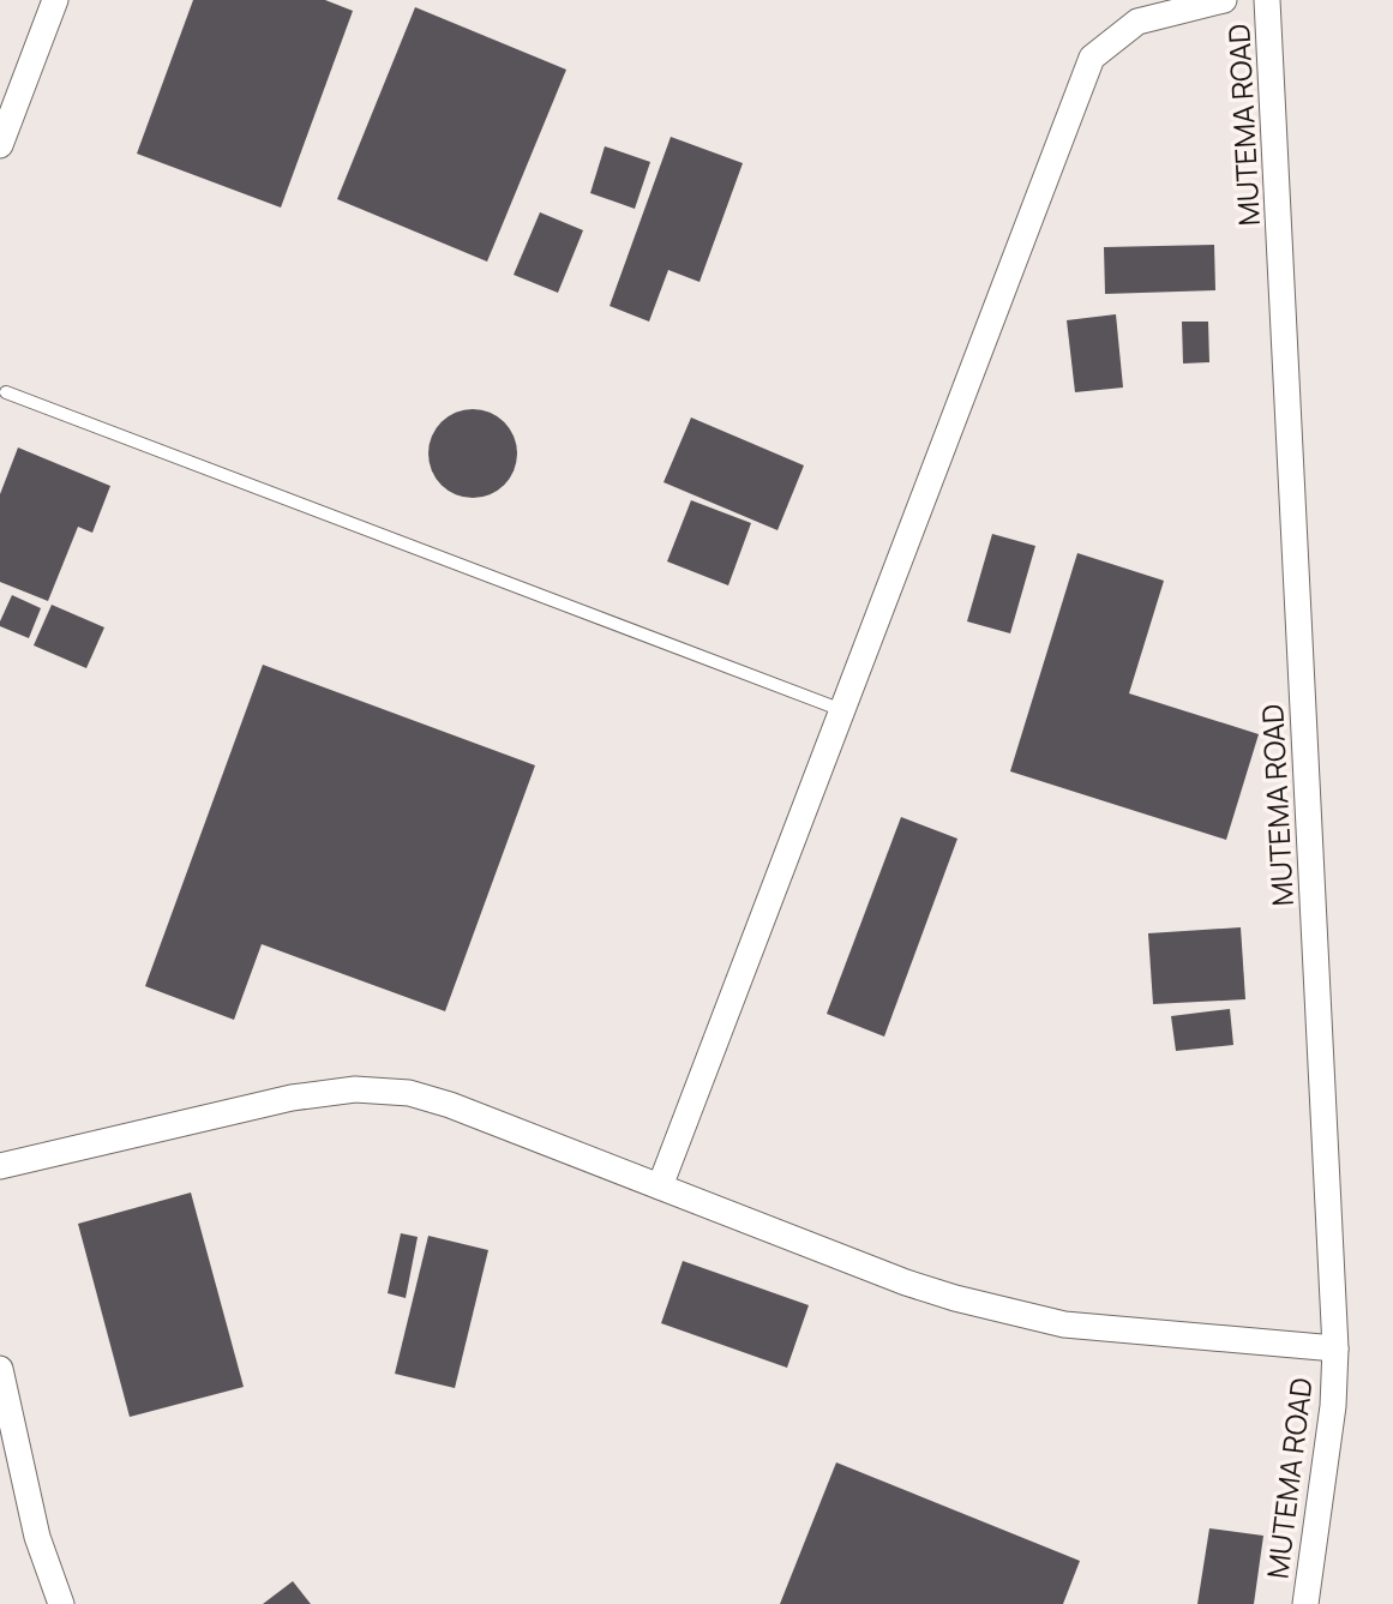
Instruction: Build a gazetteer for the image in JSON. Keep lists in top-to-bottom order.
{
  "streets": {
    "street": ["MUTEMA ROAD"]
  }
}
